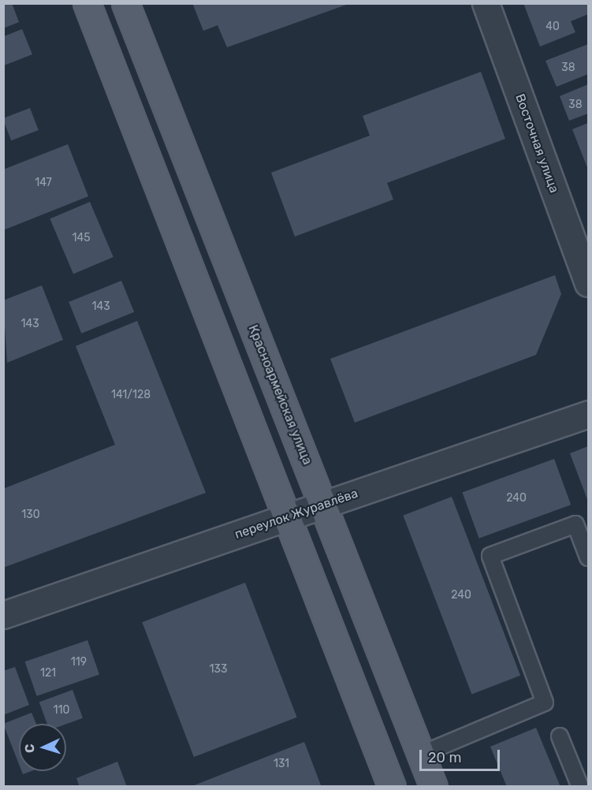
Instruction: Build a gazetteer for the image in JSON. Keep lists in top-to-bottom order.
{
  "streets": {
    "main road": ["Красноармейская улица"],
    "street": ["Восточная улица", "переулок Журавлёва"]
  },
  "crossings": [
    ["Красноармейская улица", "переулок Журавлёва"]
  ],
  "house_numbers": [
    "40",
    "38",
    "38",
    "147",
    "145",
    "143",
    "143",
    "141/128",
    "240",
    "130",
    "240",
    "119",
    "133",
    "121",
    "110",
    "131"
  ],
  "scale_bar": "20 m",
  "north": "left"
}
